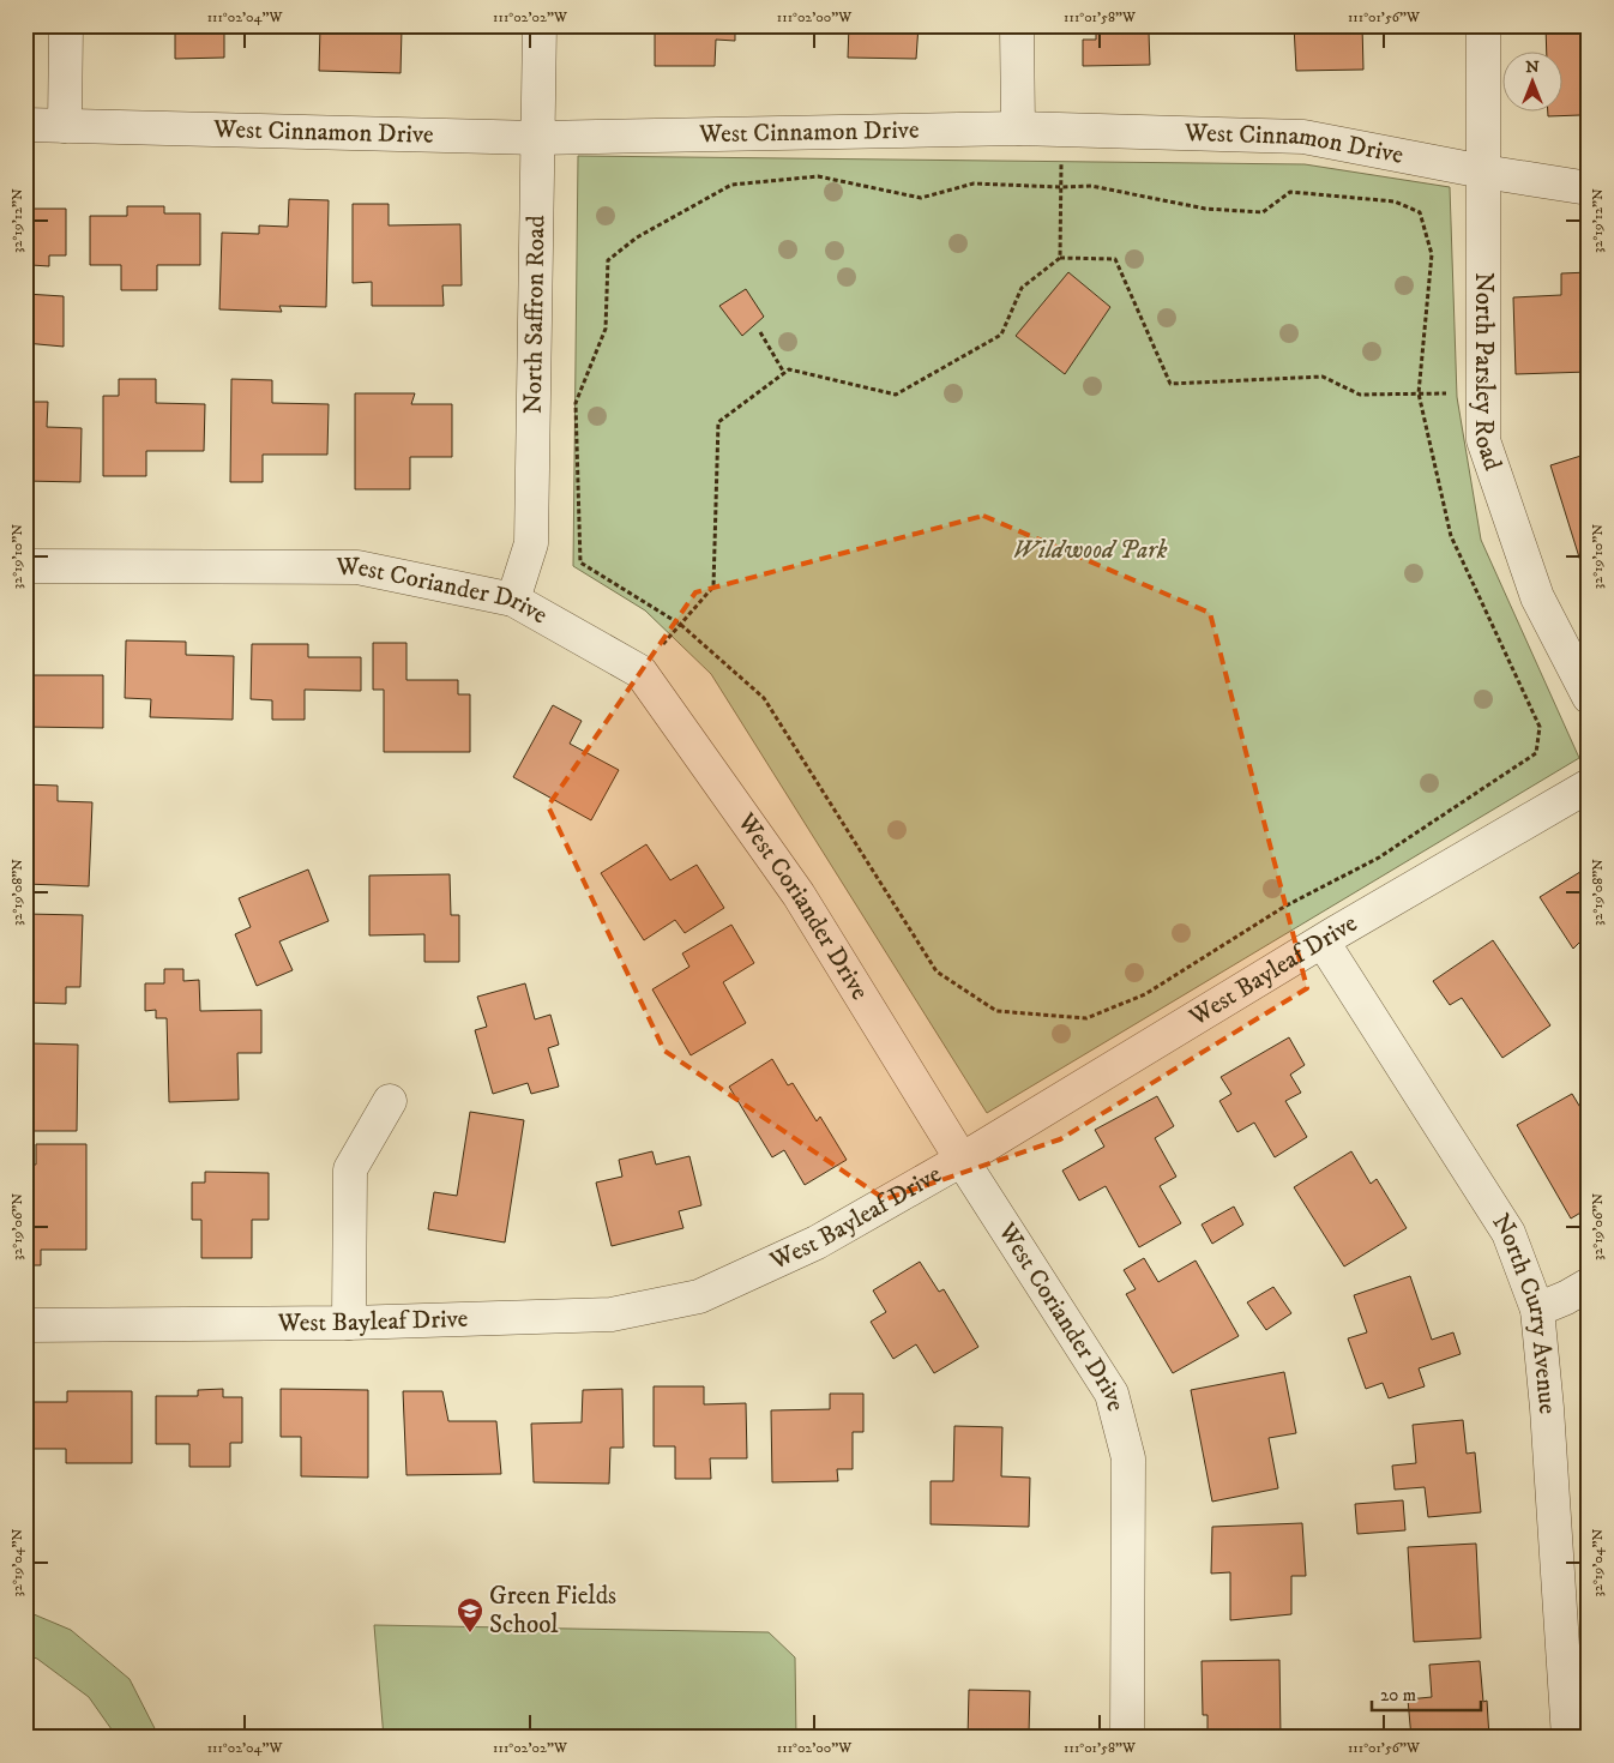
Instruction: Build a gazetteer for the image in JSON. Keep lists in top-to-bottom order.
{
  "streets": {
    "street": [
      "West Cinnamon Drive",
      "North Saffron Road",
      "North Parsley Road",
      "West Coriander Drive",
      "West Bayleaf Drive",
      "North Curry Avenue"
    ]
  },
  "crossings": [
    ["West Cinnamon Drive", "North Saffron Road"],
    ["West Cinnamon Drive", "North Parsley Road"],
    ["North Saffron Road", "West Coriander Drive"],
    ["West Coriander Drive", "West Bayleaf Drive"],
    ["West Bayleaf Drive", "North Curry Avenue"]
  ],
  "parks": ["Wildwood Park"],
  "places": {
    "school or university": ["Green Fields School"]
  },
  "scale_bar": "20 m",
  "north": "top",
  "coordinates": [
    "111°02'04\"W",
    "111°02'02\"W",
    "111°02'00\"W",
    "111°01'58\"W",
    "111°01'56\"W",
    "32°19'12\"N",
    "32°19'10\"N",
    "32°19'08\"N",
    "32°19'06\"N",
    "32°19'04\"N"
  ]
}
